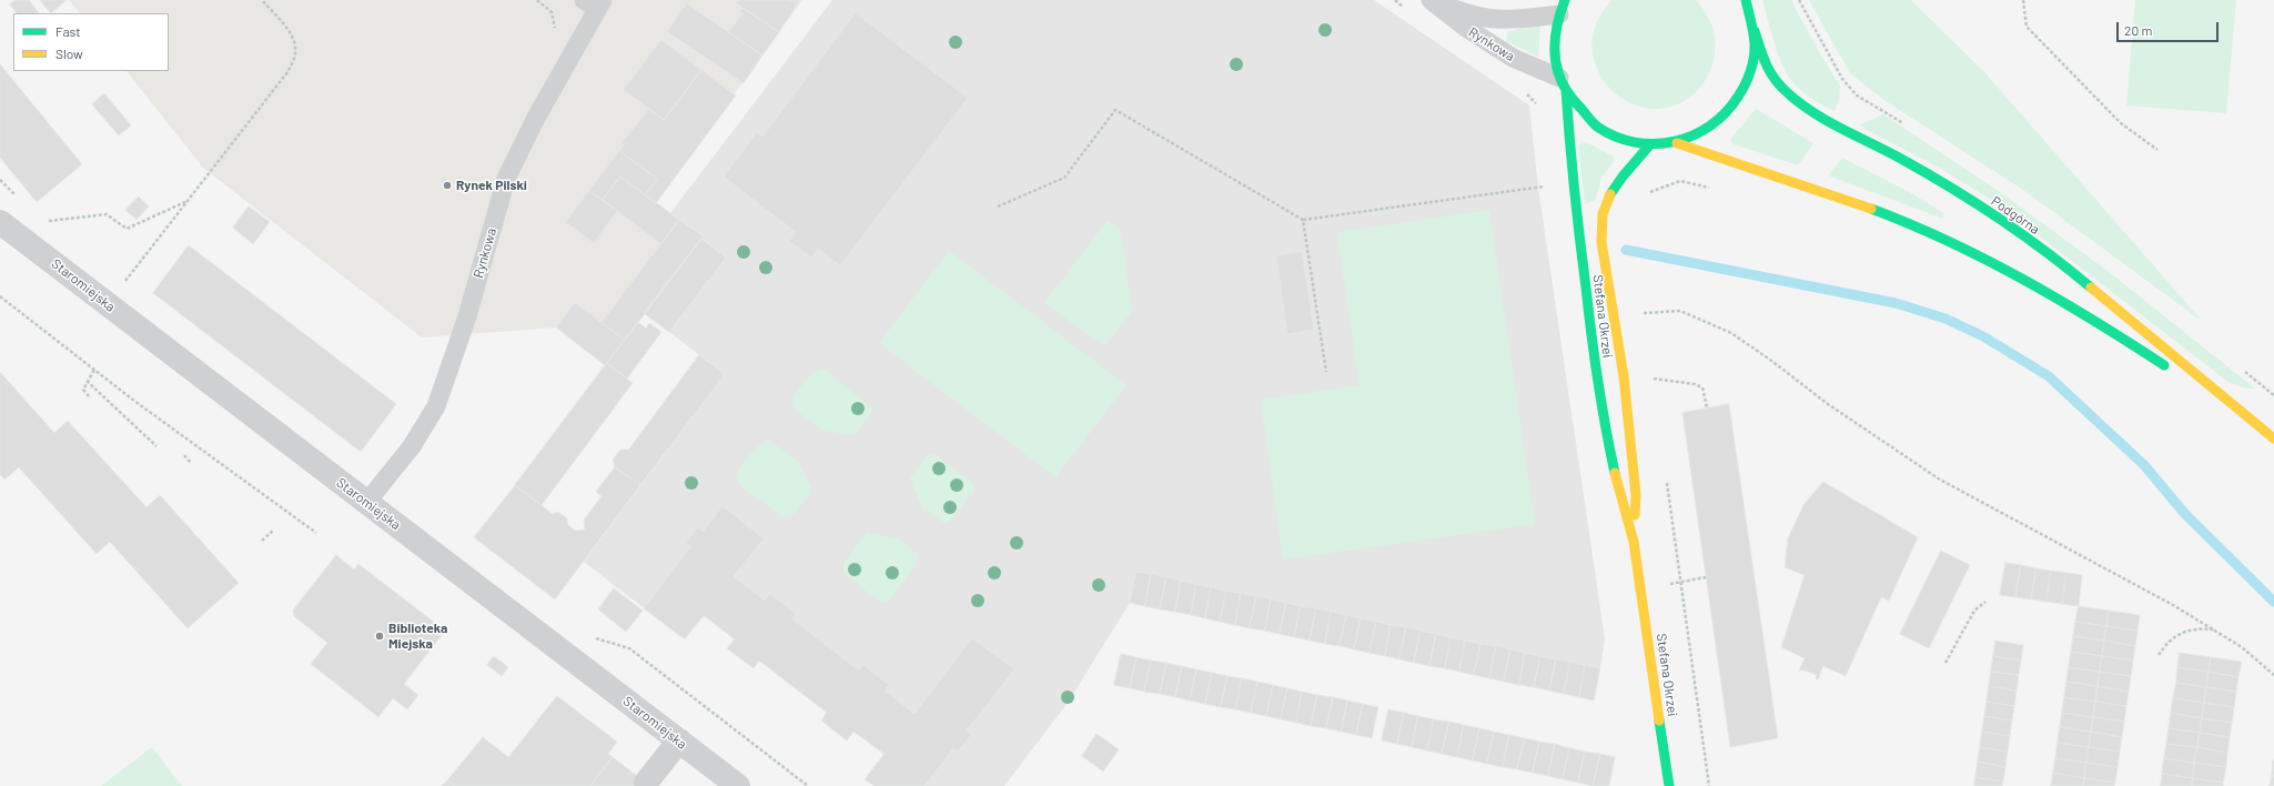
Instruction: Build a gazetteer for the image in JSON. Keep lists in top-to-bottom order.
{
  "streets": {
    "street": ["Podgórna", "Staromiejska", "Stefana Okrzei"],
    "lane": ["Rynkowa"]
  },
  "crossings": [
    ["Rynkowa", "Staromiejska"],
    ["Rynkowa", "Stefana Okrzei"]
  ],
  "places": ["Rynek Pilski", "Biblioteka Miejska"],
  "legend": ["Fast", "Slow"],
  "scale_bar": "20 m"
}
